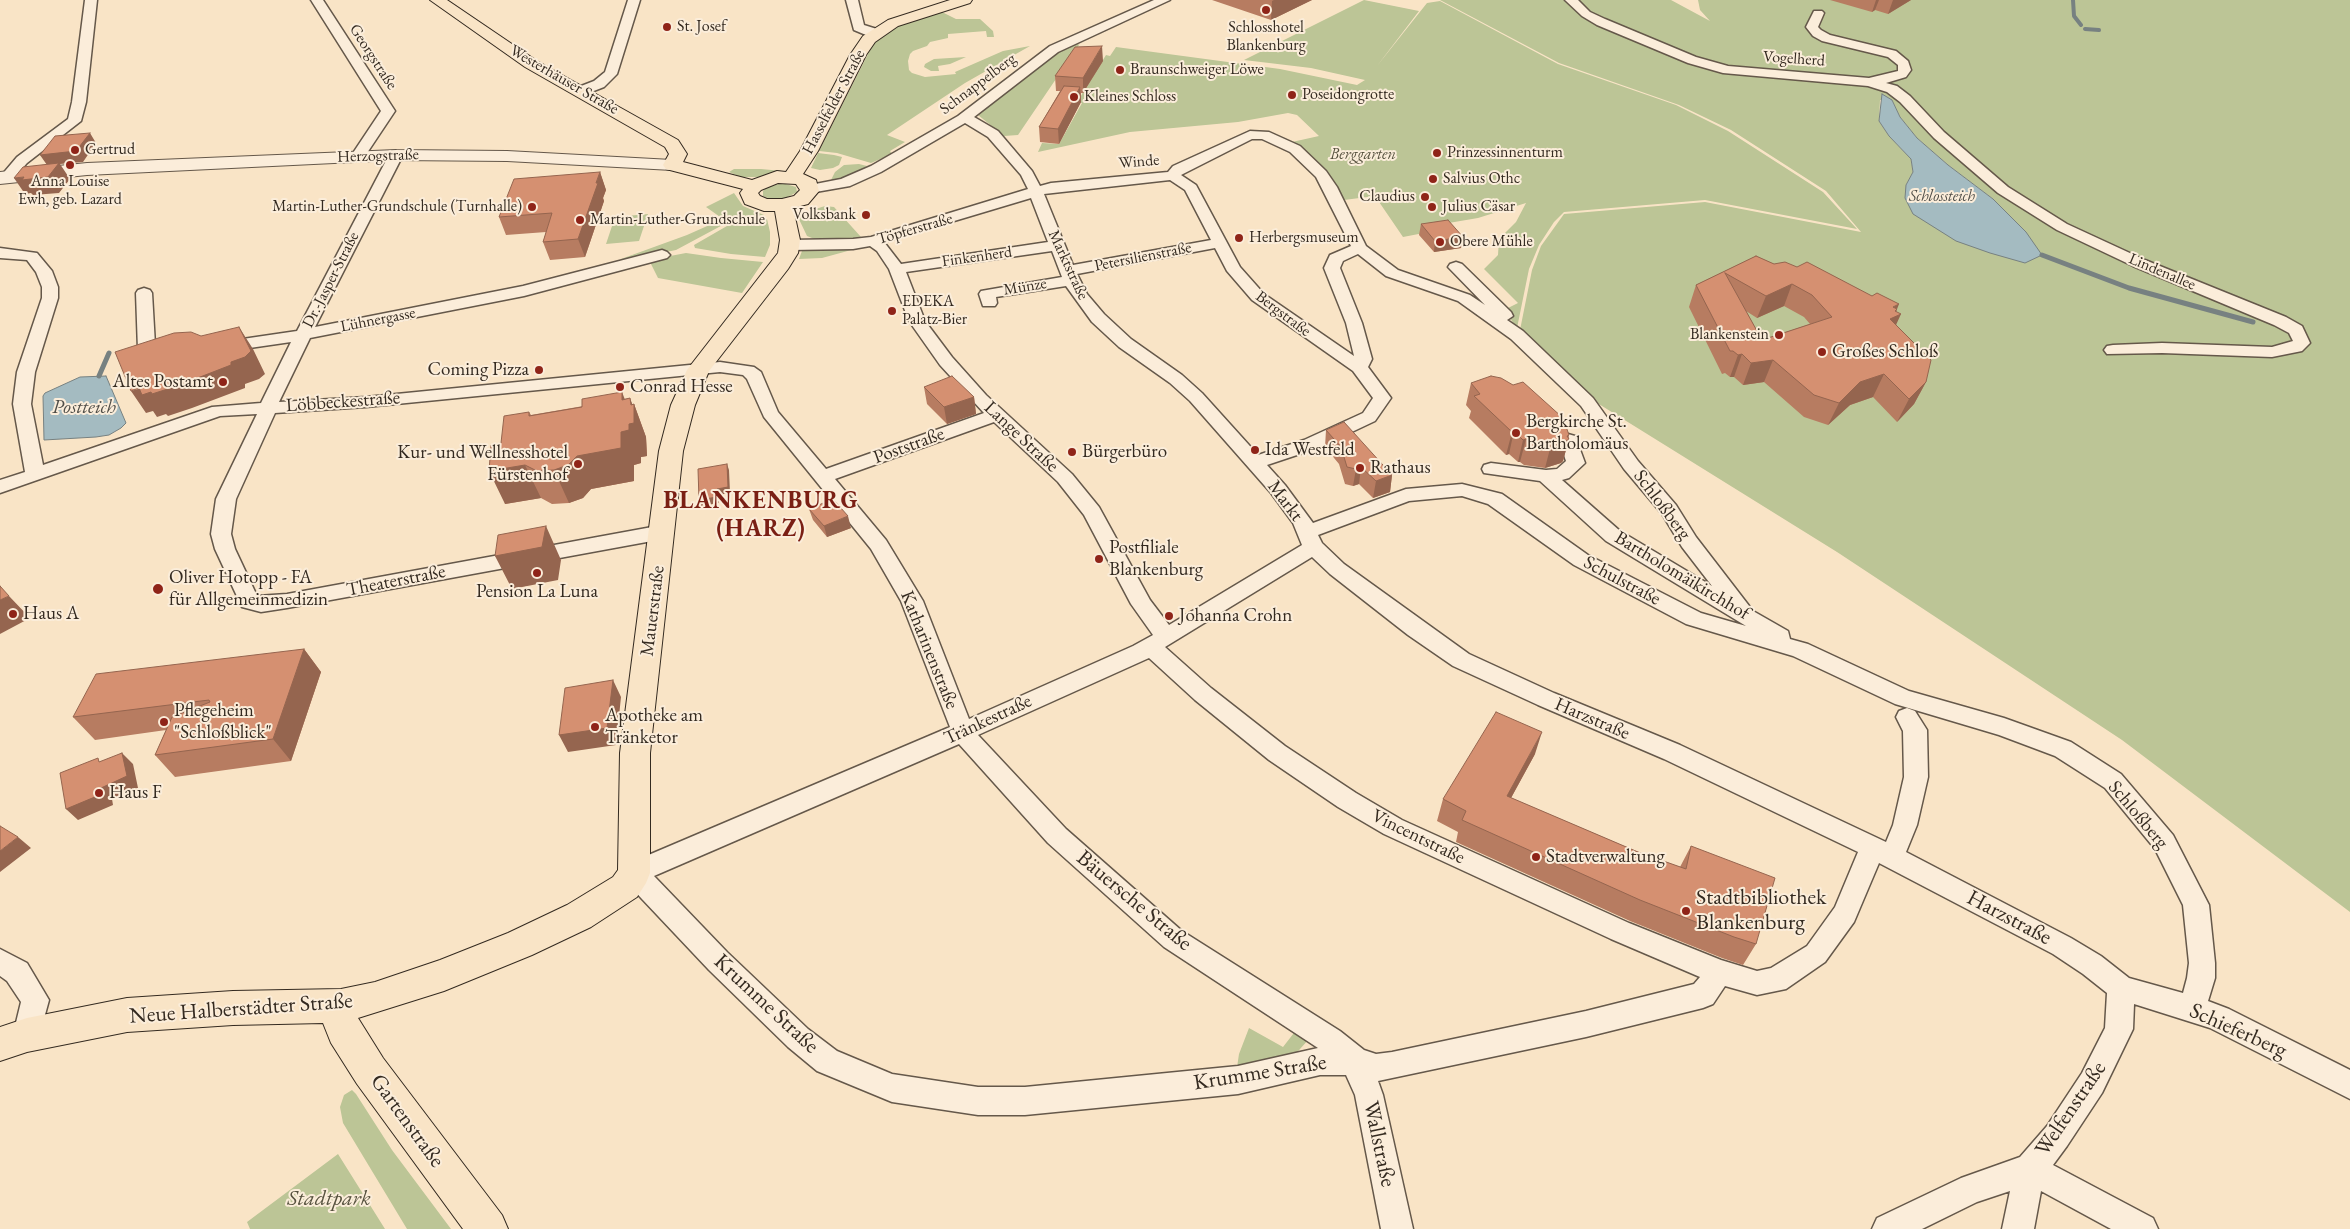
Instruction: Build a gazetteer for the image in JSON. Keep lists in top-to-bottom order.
{
  "streets": {
    "main road": [
      "Westerhäuser Straße",
      "Hasselfelder Straße",
      "Herzogstraße",
      "Mauerstraße",
      "Neue Halberstädter Straße",
      "Gartenstraße"
    ],
    "street": [
      "Georgstraße",
      "Vogelherd",
      "Schnappelberg",
      "Winde",
      "Töpferstraße",
      "Finkenherd",
      "Petersilienstraße",
      "Marktstraße",
      "Lindenallee",
      "Dr.-Jasper-Straße",
      "Münze",
      "Bergstraße",
      "Lühnergasse",
      "Löbbeckestraße",
      "Lange Straße",
      "Poststraße",
      "Markt",
      "Schloßberg",
      "Bartholomäikirchhof",
      "Theaterstraße",
      "Schulstraße",
      "Katharinenstraße",
      "Harzstraße",
      "Tränkestraße",
      "Vincentstraße",
      "Bäuersche Straße",
      "Krumme Straße",
      "Schieferberg",
      "Welfenstraße",
      "Wallstraße"
    ]
  },
  "crossings": [
    ["Georgstraße", "Herzogstraße"],
    ["Vogelherd", "Lindenallee"],
    ["Westerhäuser Straße", "Herzogstraße"],
    ["Schnappelberg", "Marktstraße"],
    ["Herzogstraße", "Dr.-Jasper-Straße"],
    ["Winde", "Töpferstraße"],
    ["Winde", "Marktstraße"],
    ["Winde", "Bergstraße"],
    ["Winde", "Schloßberg"],
    ["Töpferstraße", "Marktstraße"],
    ["Töpferstraße", "Lange Straße"],
    ["Töpferstraße", "Mauerstraße"],
    ["Finkenherd", "Marktstraße"],
    ["Finkenherd", "Lange Straße"],
    ["Petersilienstraße", "Marktstraße"],
    ["Petersilienstraße", "Münze"],
    ["Petersilienstraße", "Bergstraße"],
    ["Marktstraße", "Münze"],
    ["Marktstraße", "Markt"],
    ["Dr.-Jasper-Straße", "Lühnergasse"],
    ["Dr.-Jasper-Straße", "Löbbeckestraße"],
    ["Dr.-Jasper-Straße", "Theaterstraße"],
    ["Bergstraße", "Markt"],
    ["Löbbeckestraße", "Theaterstraße"],
    ["Löbbeckestraße", "Mauerstraße"],
    ["Löbbeckestraße", "Katharinenstraße"],
    ["Lange Straße", "Poststraße"],
    ["Lange Straße", "Tränkestraße"],
    ["Lange Straße", "Vincentstraße"],
    ["Poststraße", "Katharinenstraße"],
    ["Markt", "Schulstraße"],
    ["Markt", "Harzstraße"],
    ["Markt", "Tränkestraße"],
    ["Schloßberg", "Bartholomäikirchhof"],
    ["Schloßberg", "Schulstraße"],
    ["Schloßberg", "Schieferberg"],
    ["Bartholomäikirchhof", "Schulstraße"],
    ["Theaterstraße", "Mauerstraße"],
    ["Mauerstraße", "Katharinenstraße"],
    ["Mauerstraße", "Tränkestraße"],
    ["Mauerstraße", "Krumme Straße"],
    ["Mauerstraße", "Neue Halberstädter Straße"],
    ["Katharinenstraße", "Tränkestraße"],
    ["Katharinenstraße", "Bäuersche Straße"],
    ["Harzstraße", "Tränkestraße"],
    ["Harzstraße", "Schieferberg"],
    ["Harzstraße", "Welfenstraße"],
    ["Tränkestraße", "Vincentstraße"],
    ["Tränkestraße", "Bäuersche Straße"],
    ["Tränkestraße", "Krumme Straße"],
    ["Tränkestraße", "Neue Halberstädter Straße"],
    ["Vincentstraße", "Krumme Straße"],
    ["Bäuersche Straße", "Krumme Straße"],
    ["Bäuersche Straße", "Wallstraße"],
    ["Krumme Straße", "Neue Halberstädter Straße"],
    ["Krumme Straße", "Wallstraße"],
    ["Neue Halberstädter Straße", "Gartenstraße"],
    ["Schieferberg", "Welfenstraße"]
  ],
  "districts": ["BLANKENBURG (HARZ)"],
  "water": ["Schlossteich", "Postteich"],
  "parks": ["Berggarten", "Stadtpark"],
  "places": [
    "Schlosshotel Blankenburg",
    "St. Josef",
    "Braunschweiger Löwe",
    "Poseidongrotte",
    "Kleines Schloss",
    "Gertrud",
    "Prinzessinnenturm",
    "Anna Louise Ewh, geb. Lazard",
    "Salvius Othc",
    "Claudius",
    "Martin-Luther-Grundschule (Turnhalle)",
    "Julius Cäsar",
    "Volksbank",
    "Martin-Luther-Grundschule",
    "Herbergsmuseum",
    "Obere Mühle",
    "EDEKA Palatz-Bier",
    "Blankenstein",
    "Großes Schloß",
    "Coming Pizza",
    "Altes Postamt",
    "Conrad Hesse",
    "Bergkirche St. Bartholomäus",
    "Ida Westfeld",
    "Bürgerbüro",
    "Kur- und Wellnesshotel Fürstenhof",
    "Rathaus",
    "Postfiliale Blankenburg",
    "Pension La Luna",
    "Oliver Hotopp - FA für Allgemeinmedizin",
    "Haus A",
    "Johanna Crohn",
    "Pflegeheim \"Schloßblick\"",
    "Apotheke am Tränketor",
    "Haus F",
    "Stadtverwaltung",
    "Stadtbibliothek Blankenburg"
  ]
}
